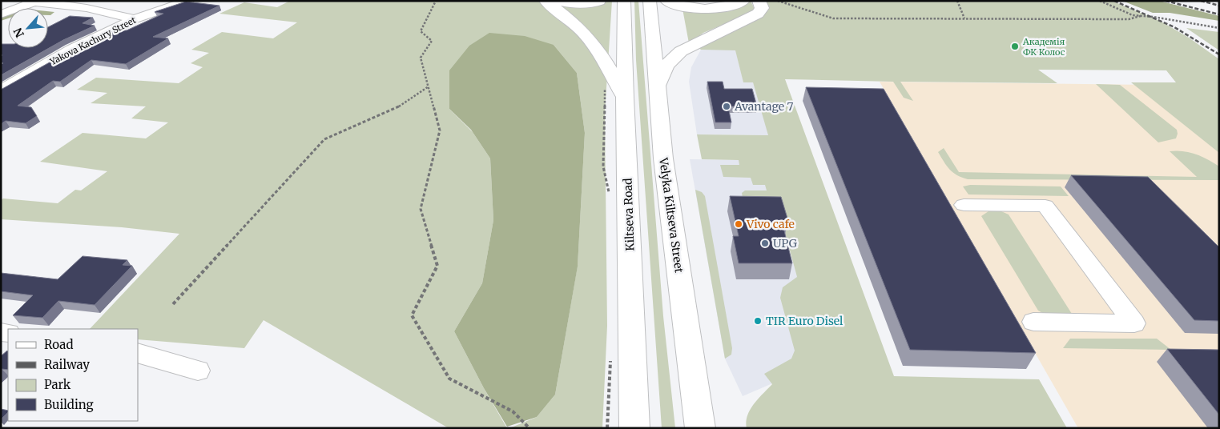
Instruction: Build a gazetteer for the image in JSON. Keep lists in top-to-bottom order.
{
  "streets": {
    "highway": ["Kiltseva Road", "Velyka Kiltseva Street"],
    "street": ["Yakova Kachury Street"]
  },
  "places": [
    "Академія ФК Колос",
    "Avantage 7",
    "Vivo cafe",
    "UPG",
    "TIR Euro Disel"
  ],
  "legend": [
    "Road",
    "Railway",
    "Park",
    "Building"
  ],
  "north": "bottom left"
}
